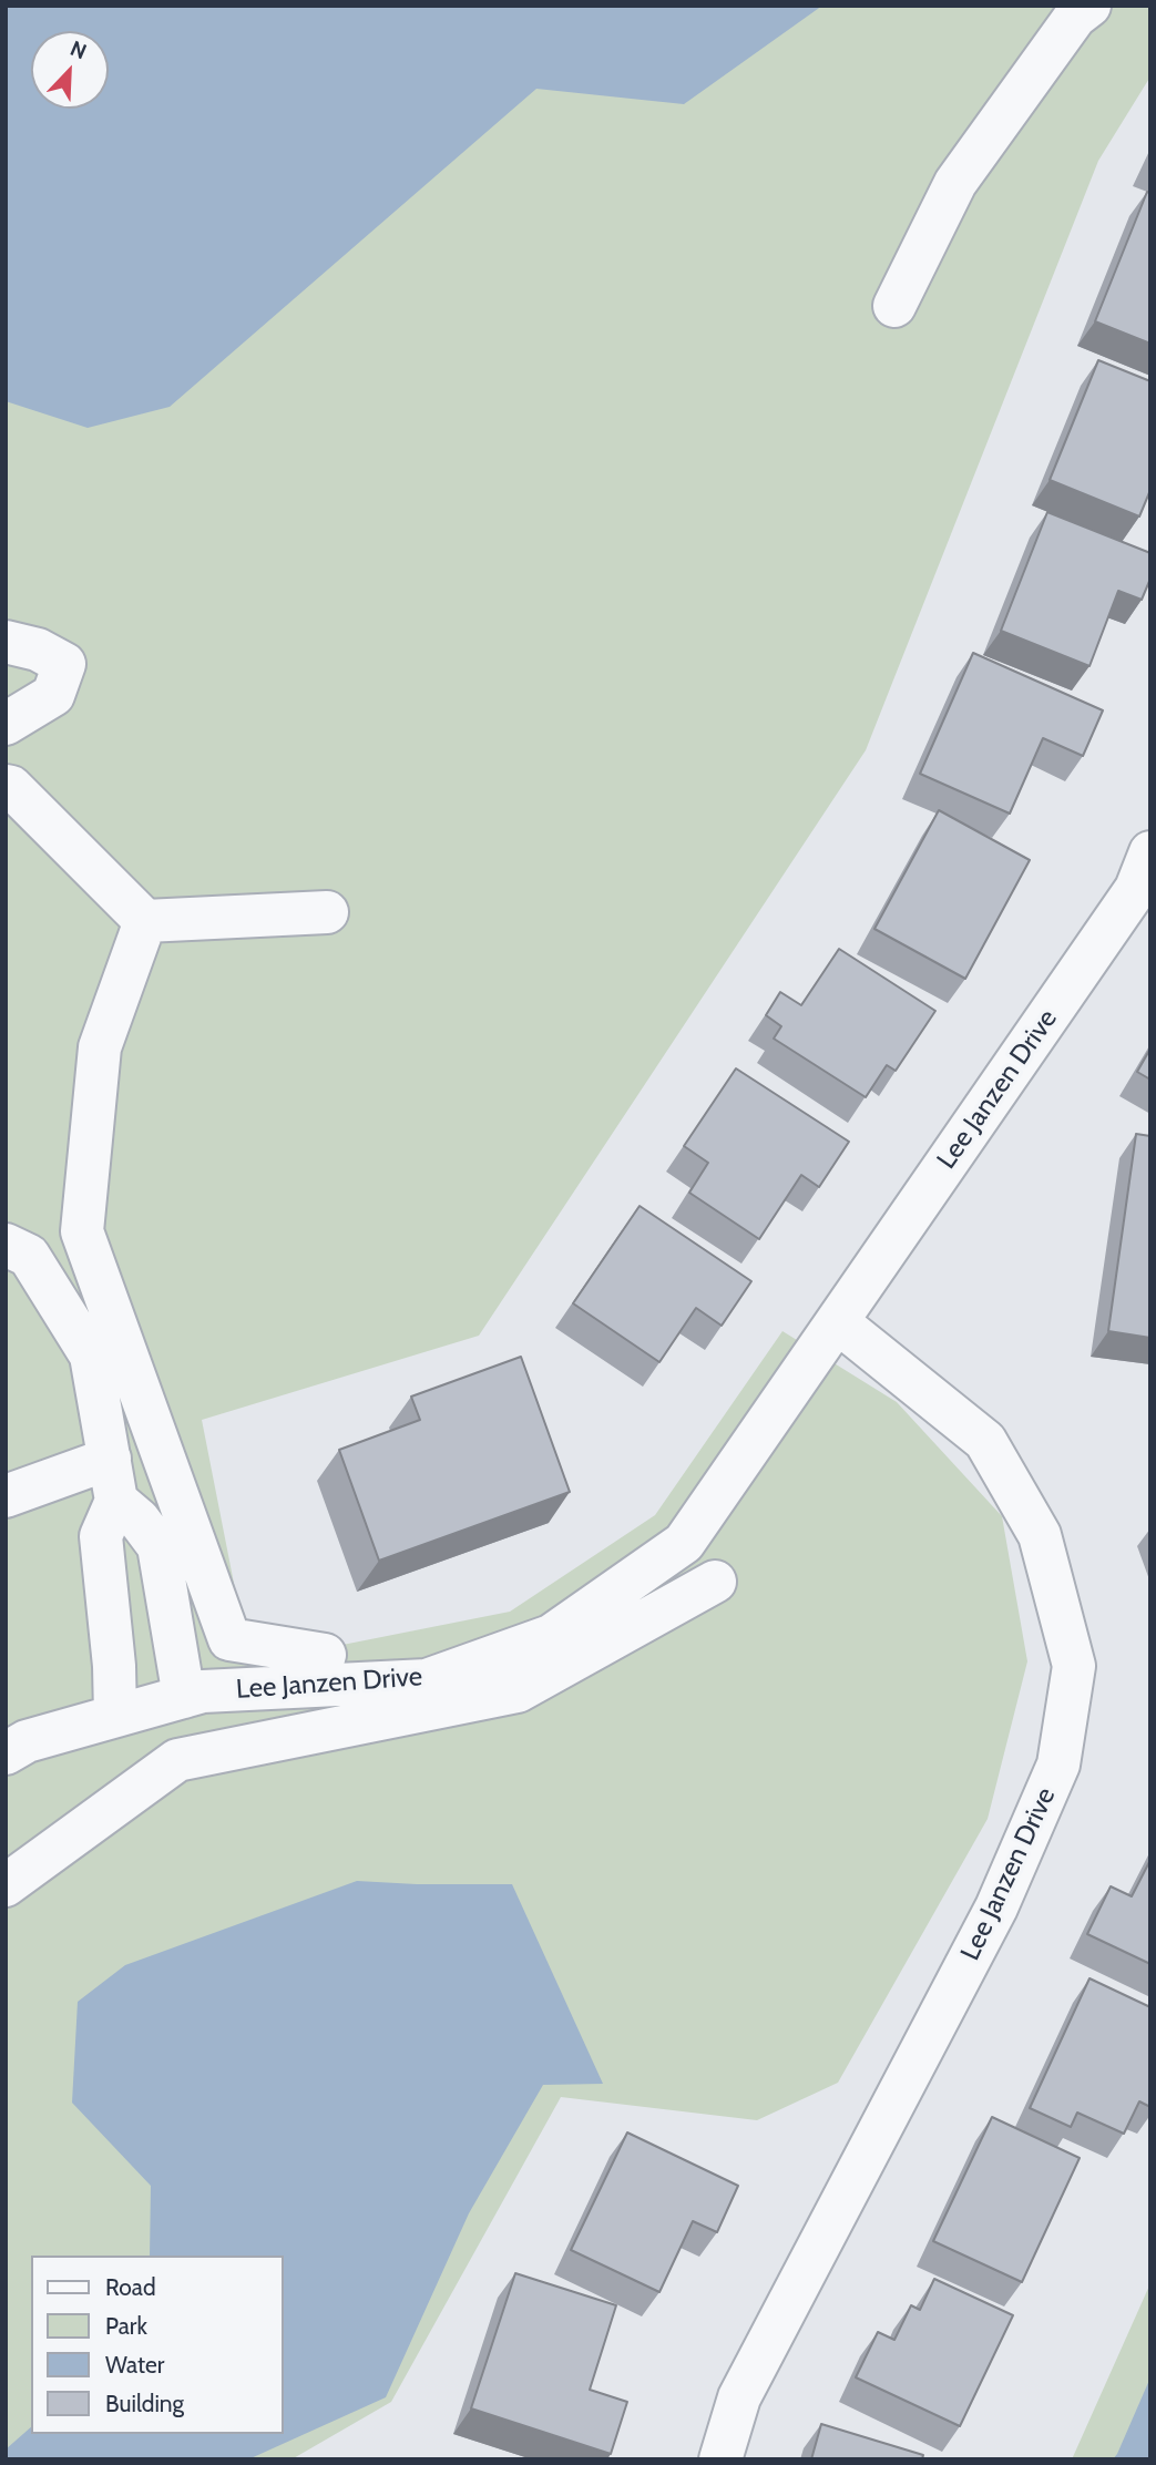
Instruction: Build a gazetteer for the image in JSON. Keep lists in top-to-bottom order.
{
  "streets": {
    "street": ["Lee Janzen Drive"]
  },
  "legend": [
    "Road",
    "Park",
    "Water",
    "Building"
  ],
  "north": "top right"
}
